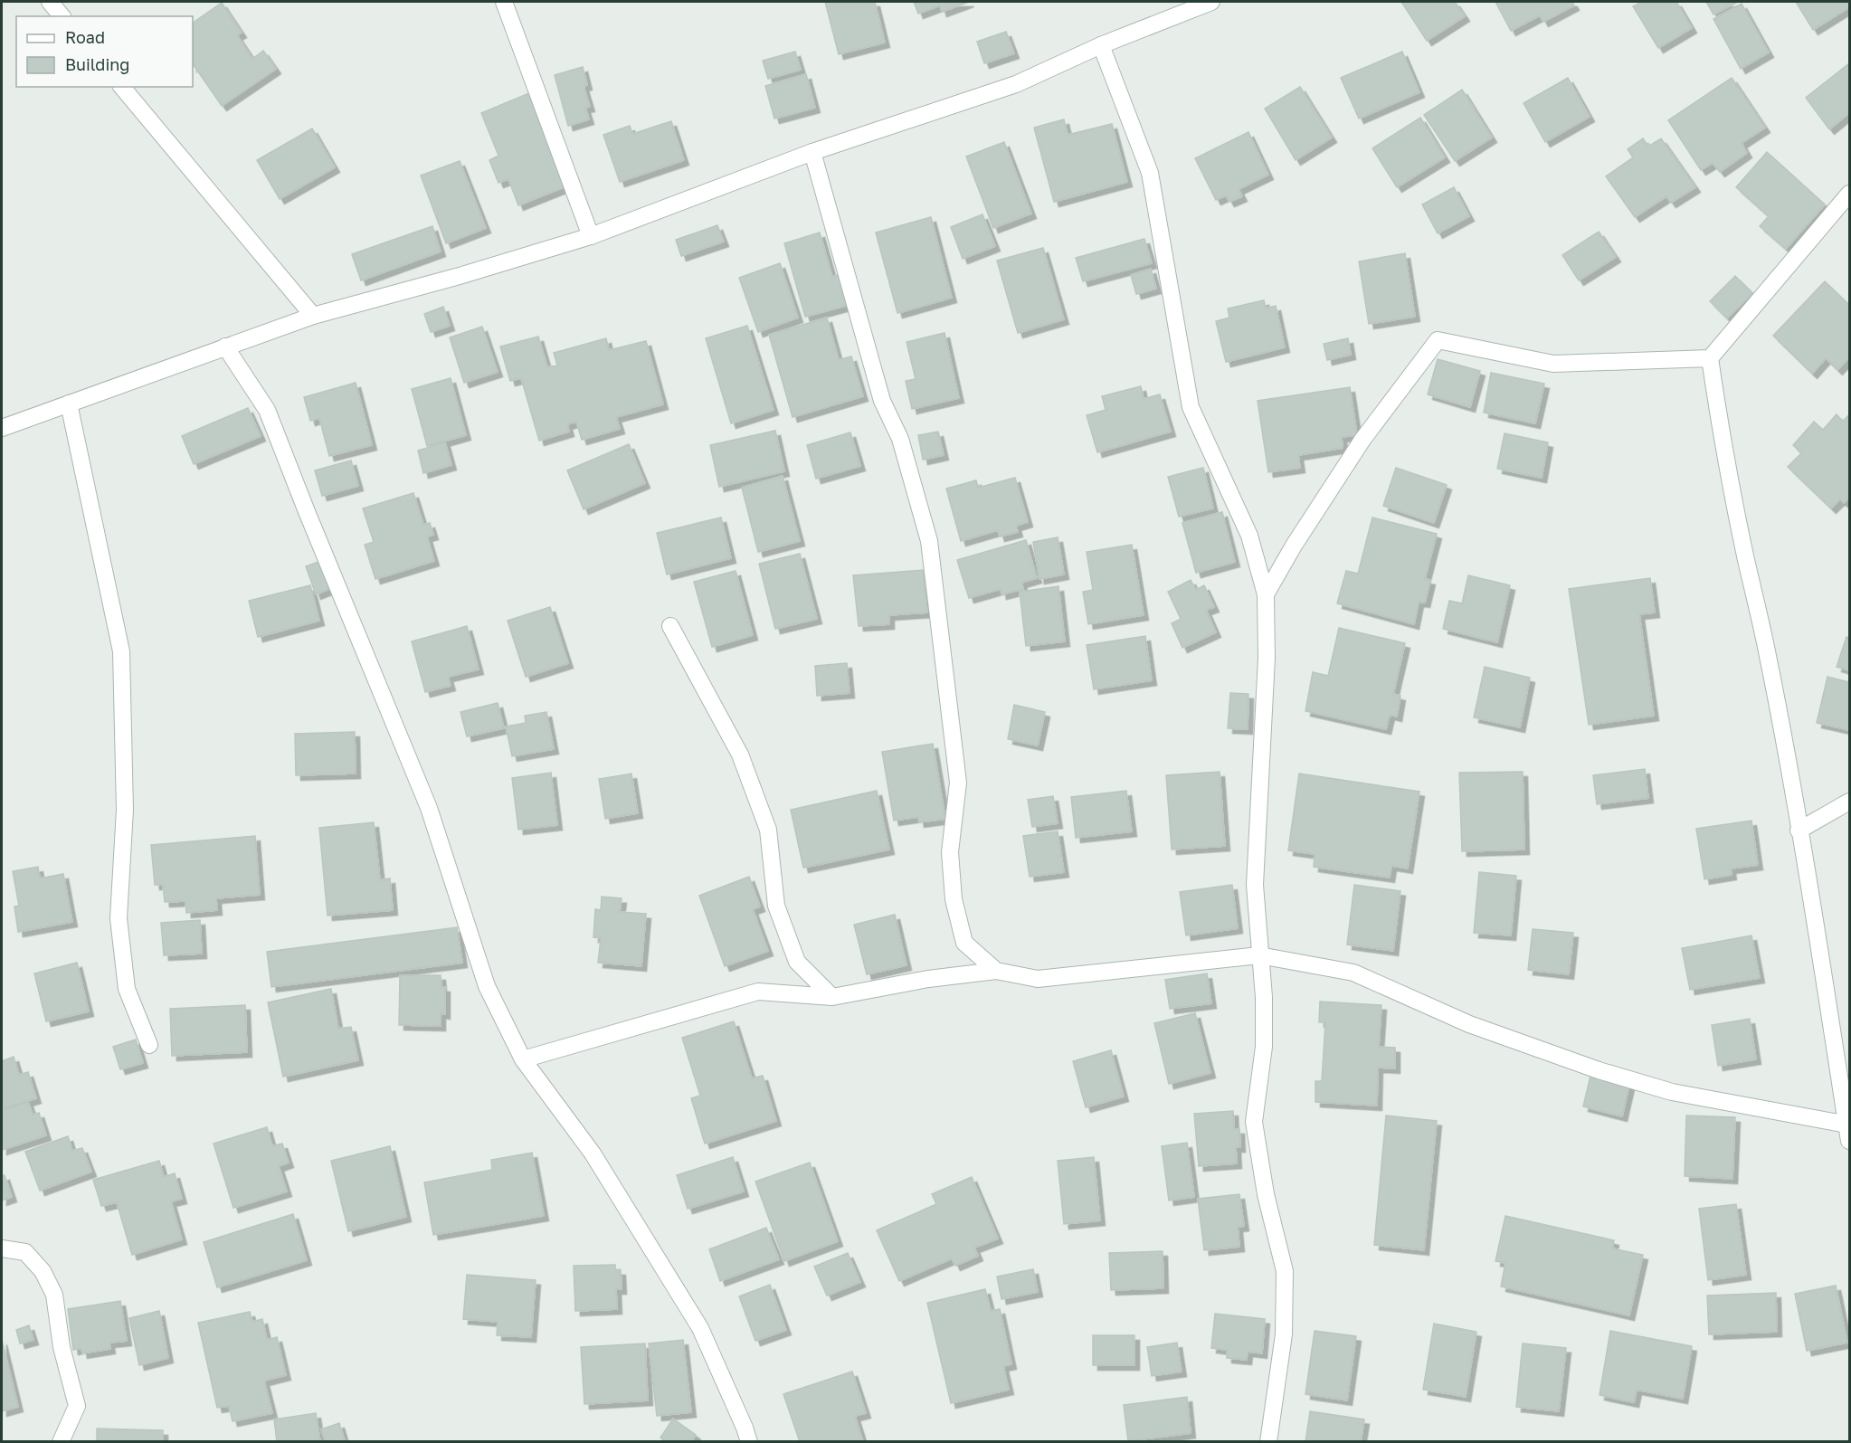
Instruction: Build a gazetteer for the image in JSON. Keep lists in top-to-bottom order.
{
  "legend": ["Road", "Building"]
}
